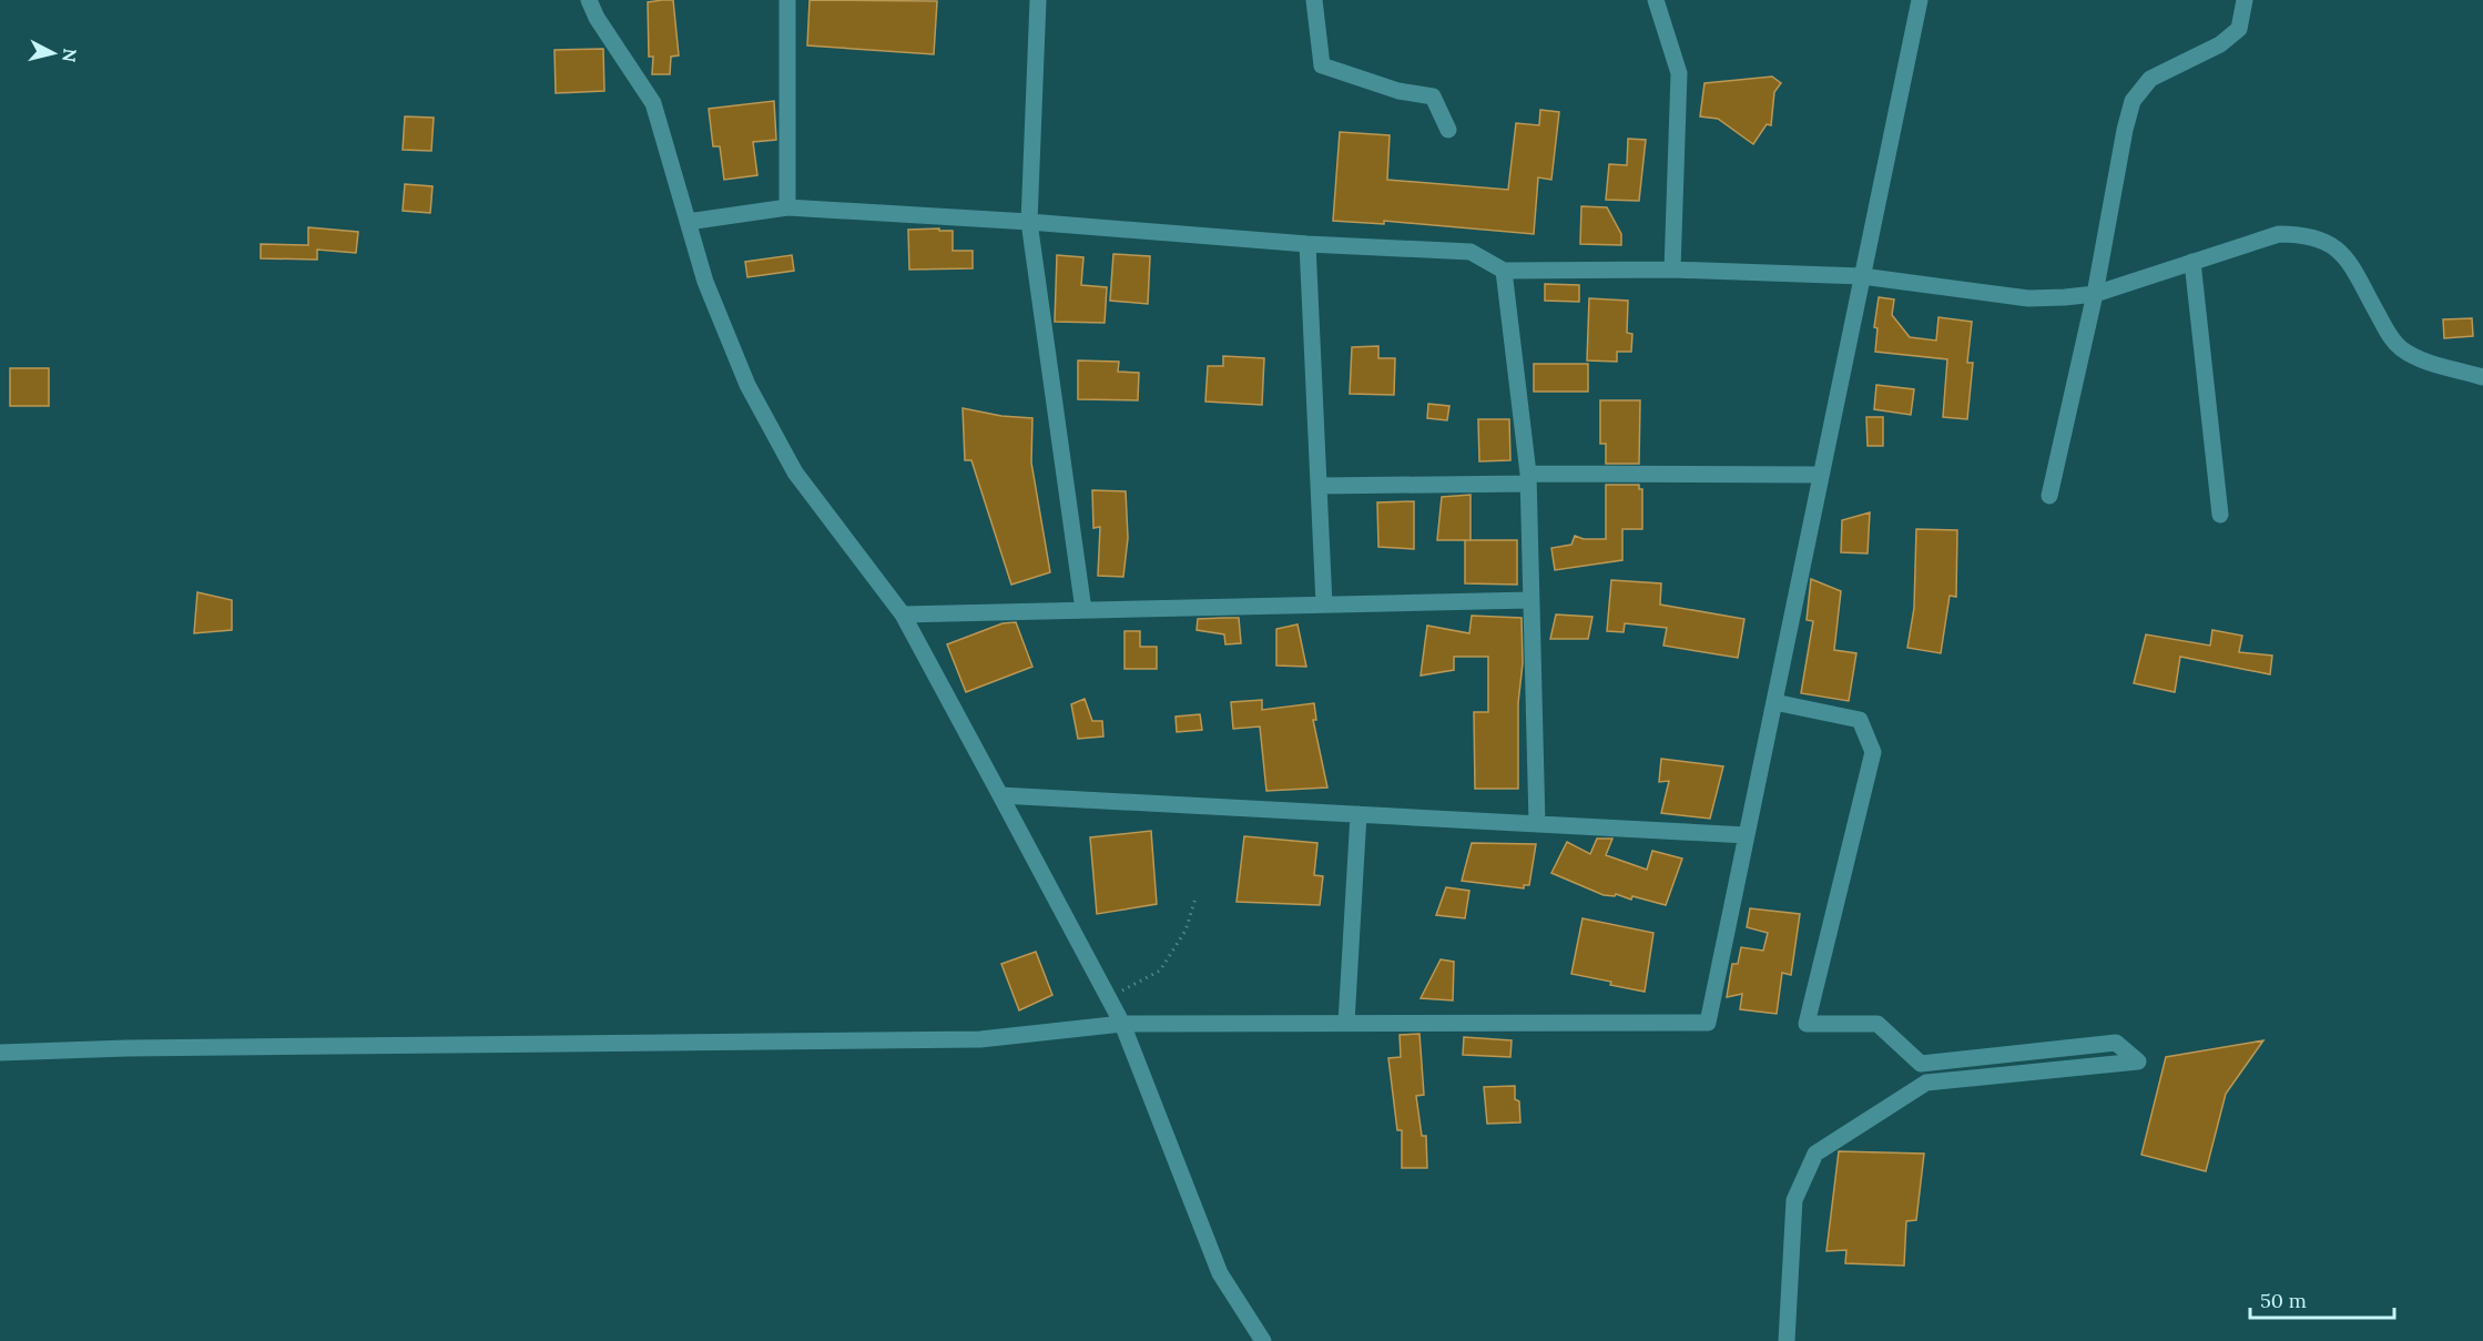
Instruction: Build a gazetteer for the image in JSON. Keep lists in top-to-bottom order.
{
  "scale_bar": "50 m",
  "north": "right"
}
